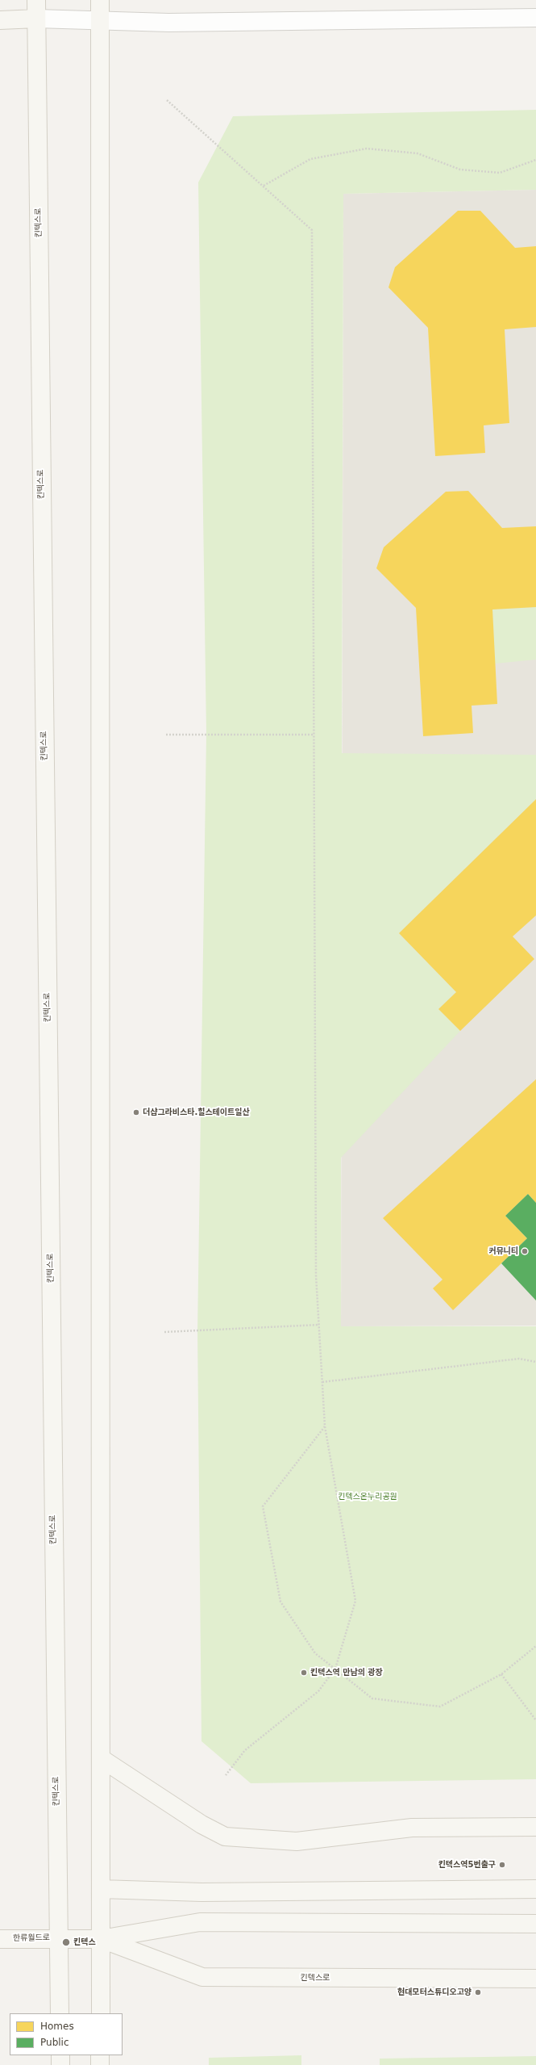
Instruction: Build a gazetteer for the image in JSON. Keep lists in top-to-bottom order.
{
  "streets": {
    "main road": ["킨텍스로", "한류월드로"]
  },
  "crossings": [
    ["킨텍스로", "한류월드로"]
  ],
  "parks": ["킨텍스온누리공원"],
  "places": [
    "더샵그라비스타.힐스테이트일산",
    "커뮤니티",
    "킨텍스역 만남의 광장",
    "킨텍스역5번출구",
    "킨텍스",
    "현대모터스튜디오고양"
  ],
  "legend": ["Homes", "Public"]
}
